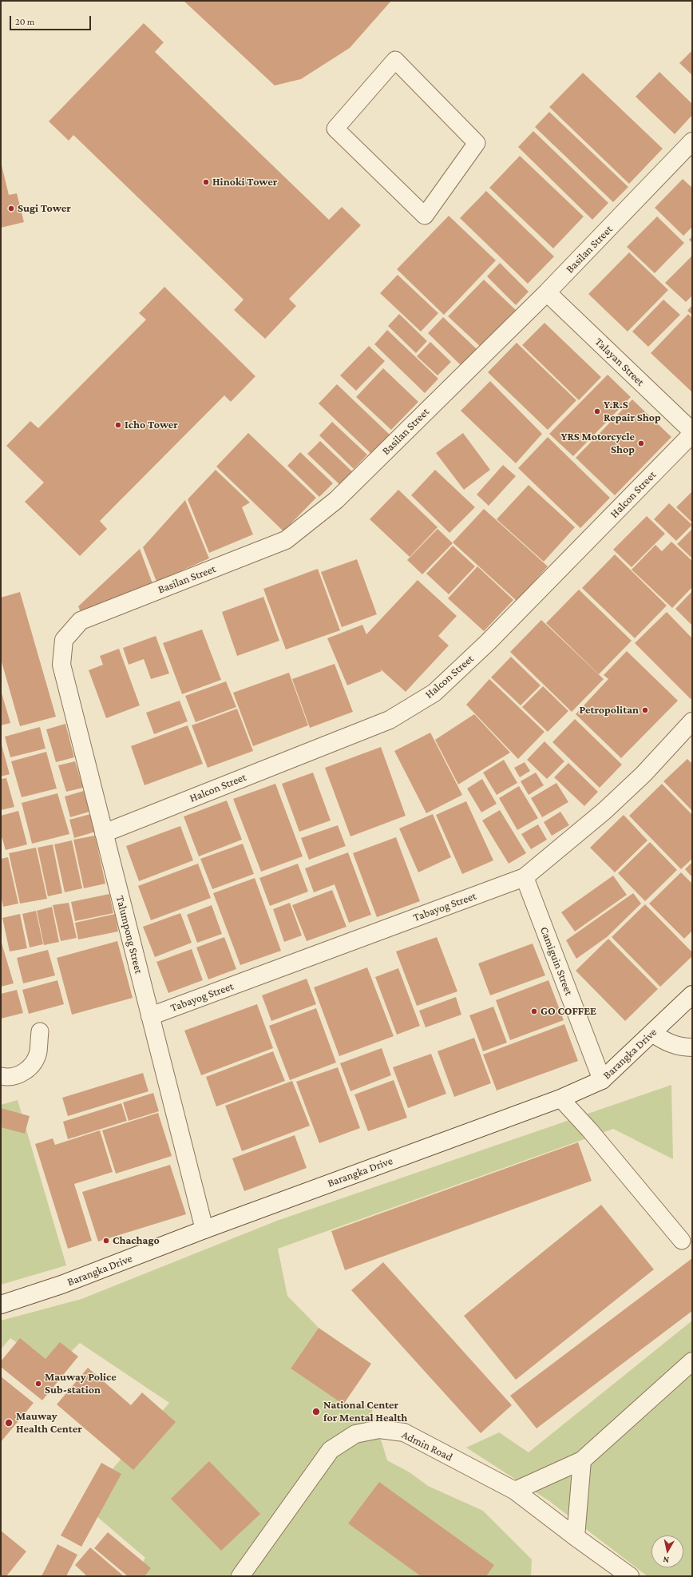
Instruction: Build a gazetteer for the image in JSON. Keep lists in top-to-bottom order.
{
  "streets": {
    "street": [
      "Basilan Street",
      "Talayan Street",
      "Halcon Street",
      "Tabayog Street",
      "Talumpong Street",
      "Camiguin Street",
      "Barangka Drive",
      "Admin Road"
    ]
  },
  "crossings": [
    ["Basilan Street", "Talayan Street"],
    ["Basilan Street", "Talumpong Street"],
    ["Halcon Street", "Talumpong Street"],
    ["Tabayog Street", "Talumpong Street"],
    ["Tabayog Street", "Camiguin Street"],
    ["Talumpong Street", "Barangka Drive"],
    ["Camiguin Street", "Barangka Drive"]
  ],
  "places": [
    "Hinoki Tower",
    "Sugi Tower",
    "Y.R.S Repair Shop",
    "Icho Tower",
    "YRS Motorcycle Shop",
    "Petropolitan",
    "GO COFFEE",
    "Chachago",
    "Mauway Police Sub-station",
    "National Center for Mental Health",
    "Mauway Health Center"
  ],
  "scale_bar": "20 m",
  "north": "bottom"
}
